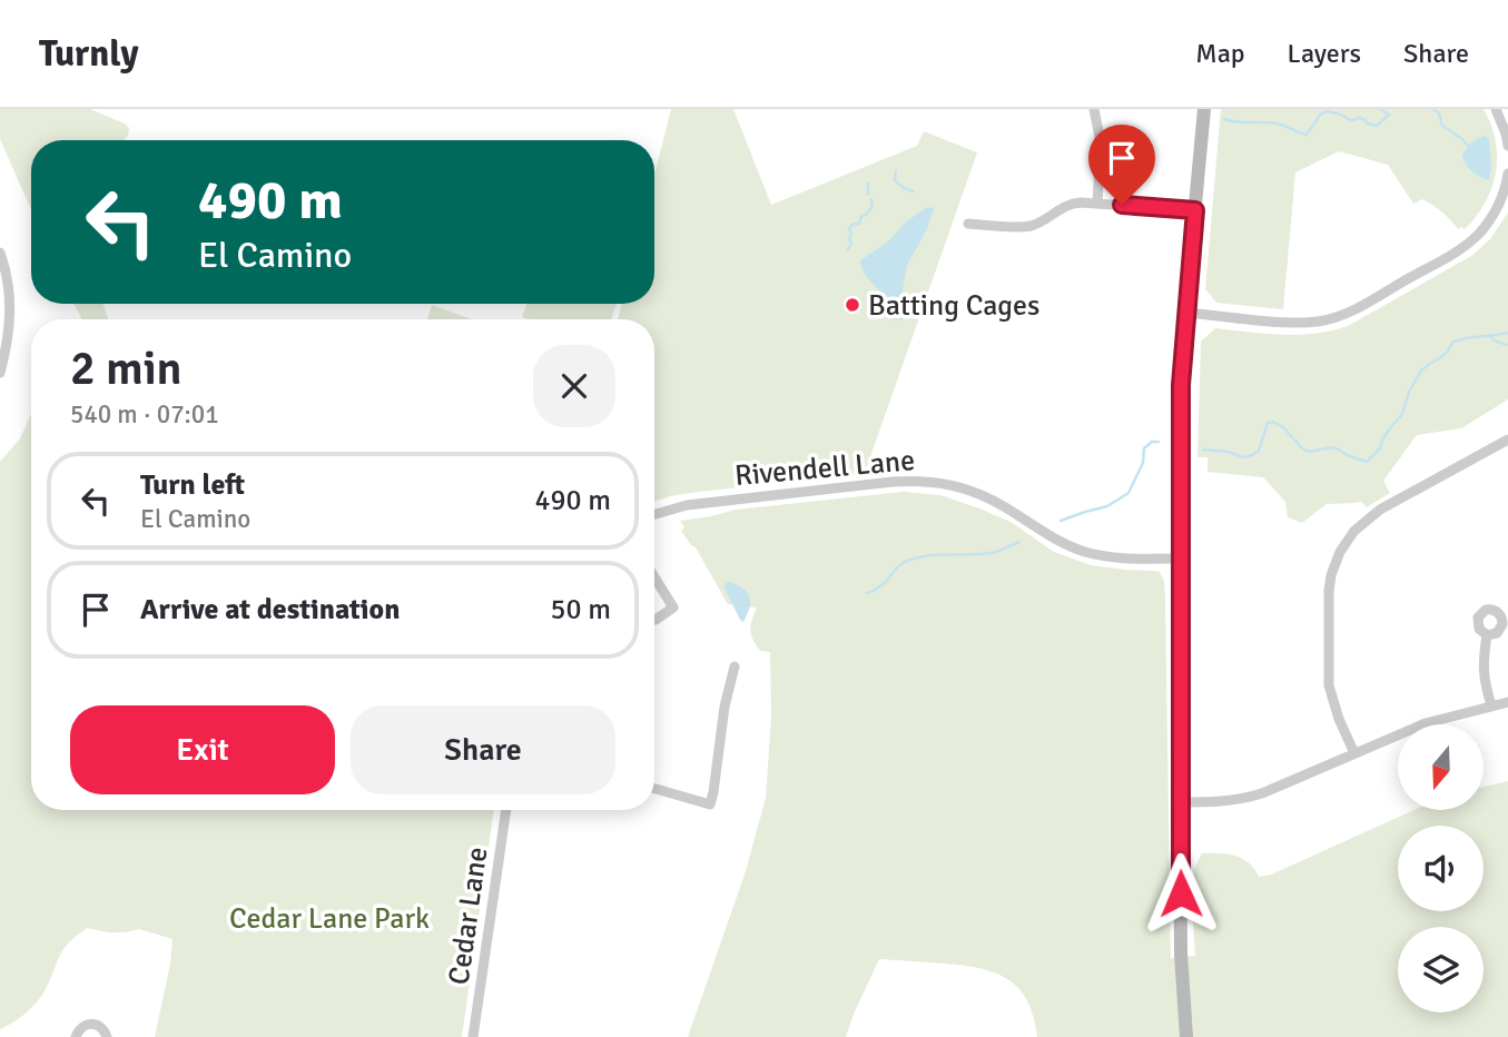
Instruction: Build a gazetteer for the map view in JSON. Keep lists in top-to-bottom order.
{
  "streets": {
    "street": ["Rivendell Lane", "Cedar Lane"]
  },
  "parks": ["Cedar Lane Park"],
  "places": ["Batting Cages"],
  "north": "bottom",
  "page": {
    "header": "Turnly",
    "nav": ["Map", "Layers", "Share"],
    "turn": ["490 m", "El Camino"],
    "heading": ["2 min", "540 m · 07:01"],
    "list": [
      {
        "name": "Turn left",
        "note": "El Camino",
        "value": "490 m"
      },
      {
        "name": "Arrive at destination",
        "value": "50 m"
      }
    ],
    "buttons": ["Exit", "Share"]
  }
}
